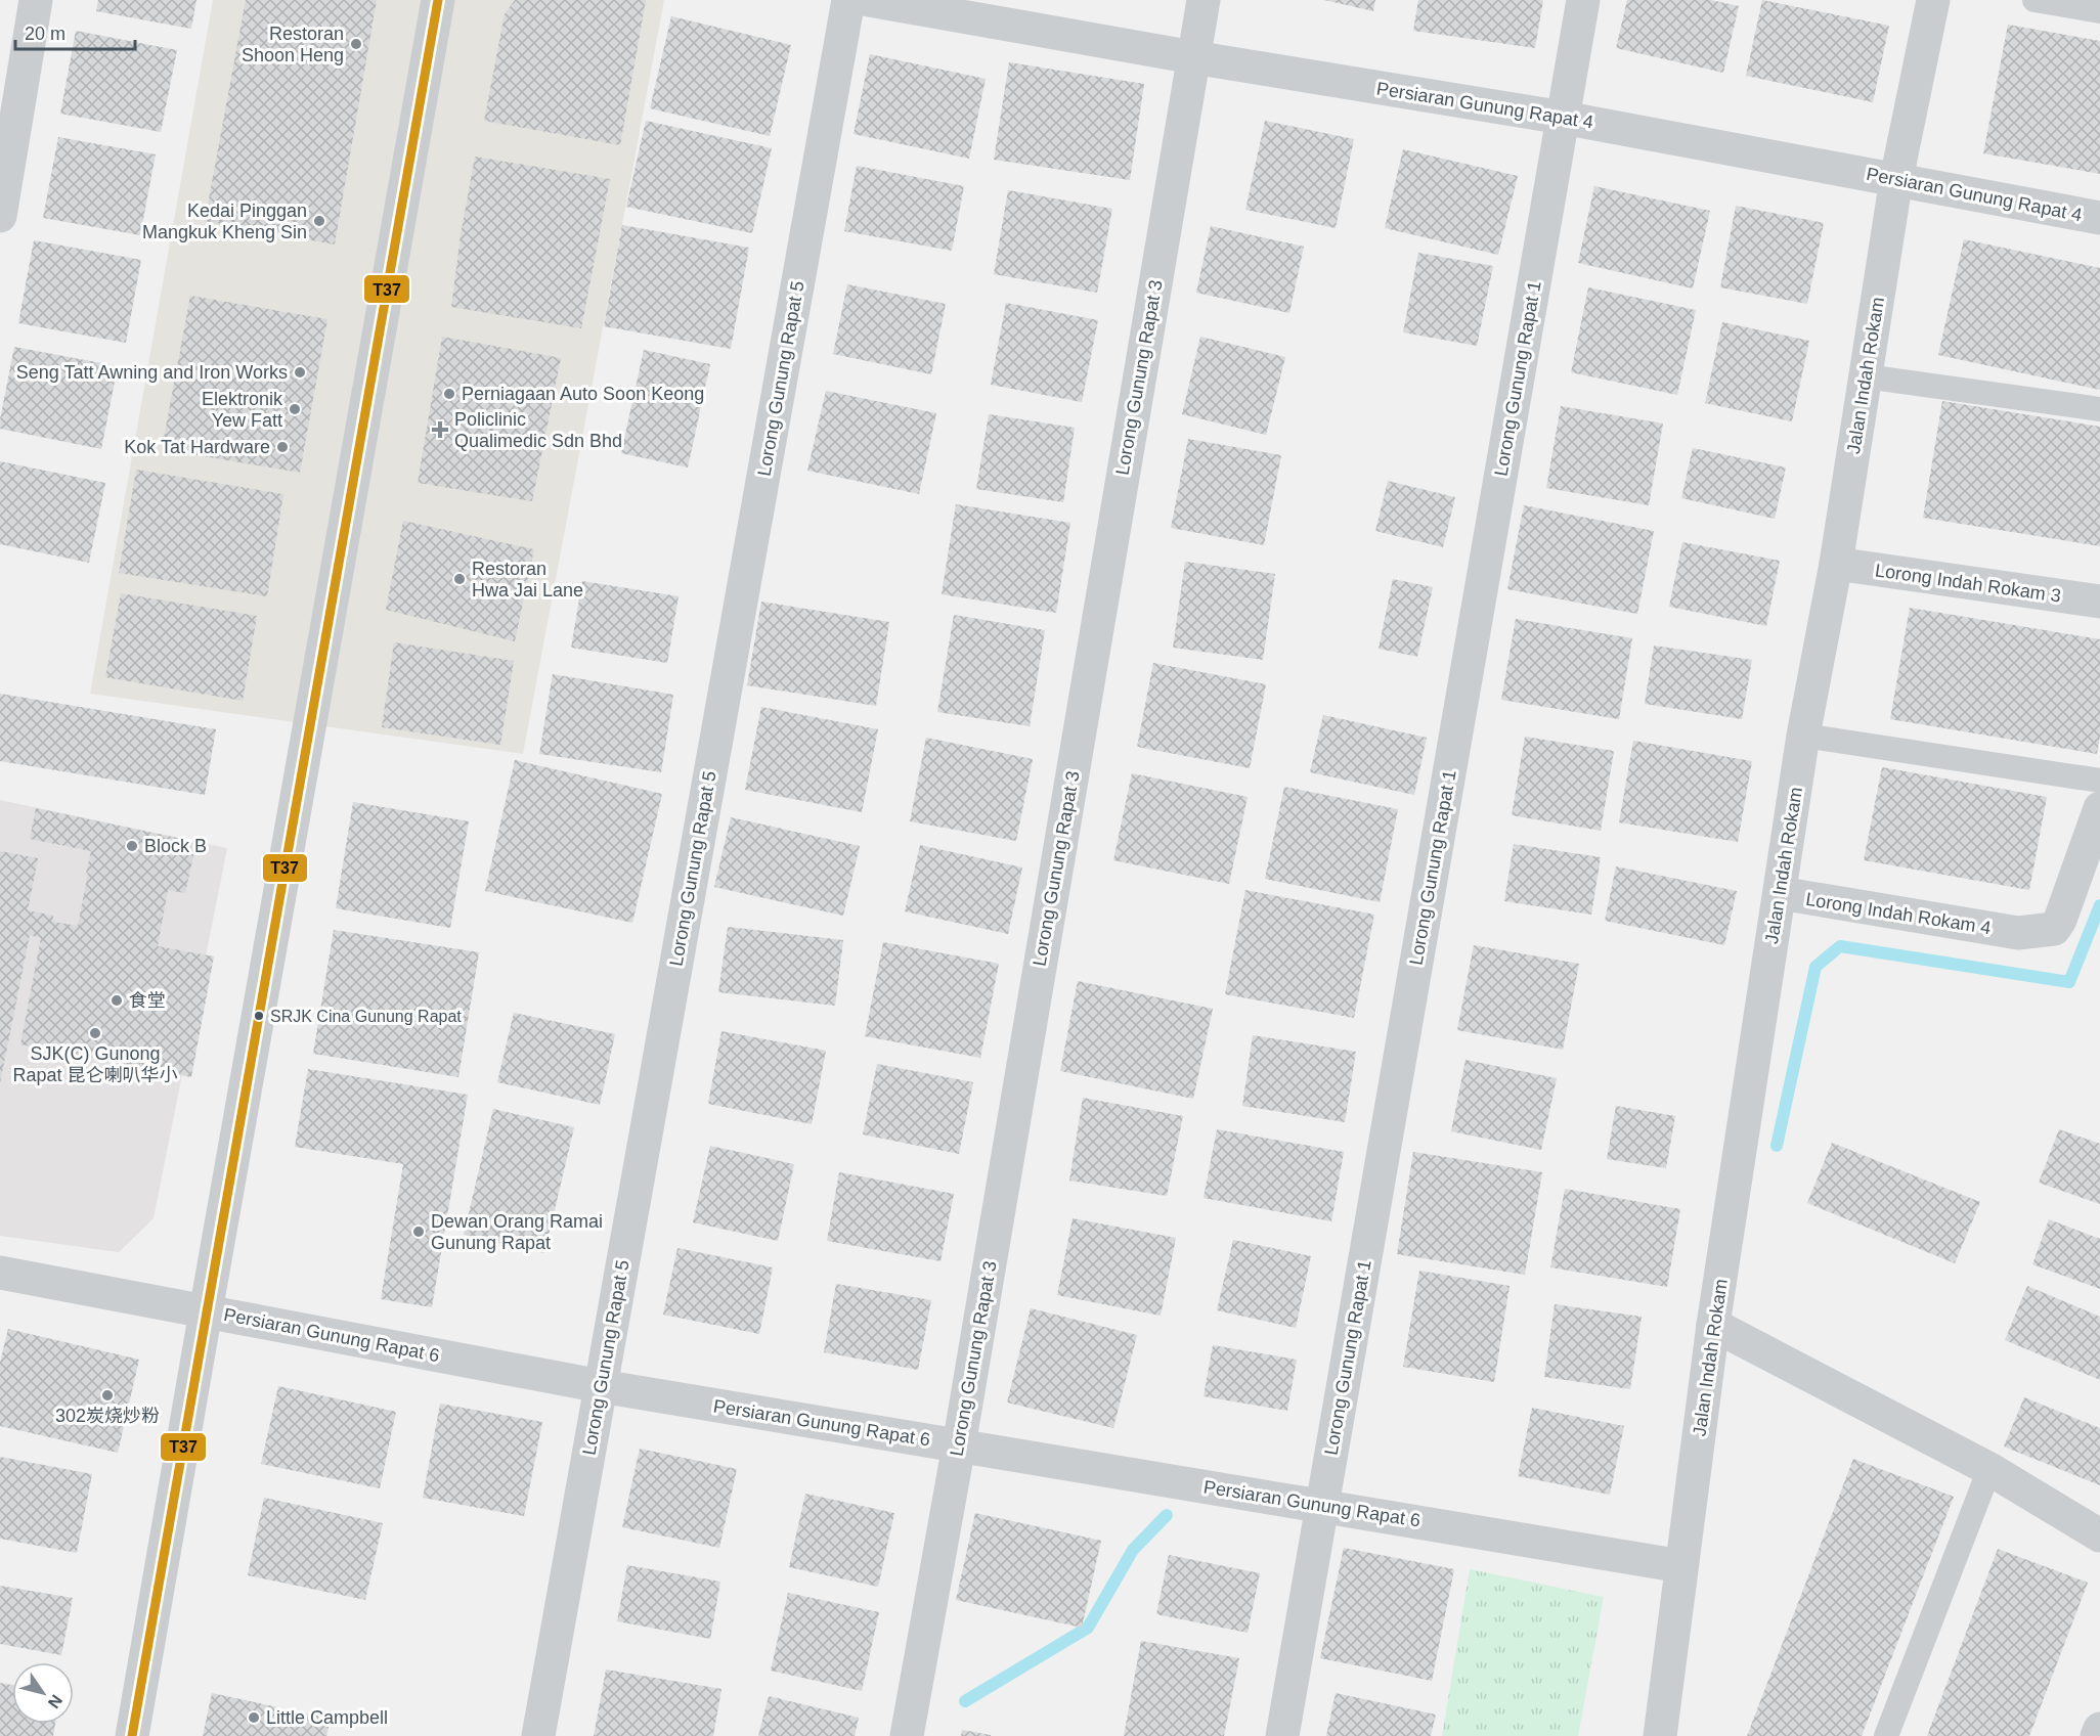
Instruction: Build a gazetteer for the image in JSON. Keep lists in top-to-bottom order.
{
  "streets": {
    "street": [
      "Persiaran Gunung Rapat 4",
      "Jalan Indah Rokam",
      "Lorong Gunung Rapat 3",
      "Lorong Gunung Rapat 5",
      "Lorong Gunung Rapat 1",
      "Lorong Indah Rokam 3",
      "Lorong Indah Rokam 4",
      "Persiaran Gunung Rapat 6"
    ]
  },
  "crossings": [
    ["Persiaran Gunung Rapat 4", "Jalan Indah Rokam"],
    ["Persiaran Gunung Rapat 4", "Lorong Gunung Rapat 3"],
    ["Persiaran Gunung Rapat 4", "Lorong Gunung Rapat 1"],
    ["Jalan Indah Rokam", "Lorong Indah Rokam 3"],
    ["Jalan Indah Rokam", "Lorong Indah Rokam 4"],
    ["Jalan Indah Rokam", "Persiaran Gunung Rapat 6"],
    ["Lorong Gunung Rapat 3", "Persiaran Gunung Rapat 6"],
    ["Lorong Gunung Rapat 5", "Persiaran Gunung Rapat 6"],
    ["Lorong Gunung Rapat 1", "Persiaran Gunung Rapat 6"]
  ],
  "places": {
    "other": [
      "Restoran Shoon Heng",
      "Kedai Pinggan Mangkuk Kheng Sin",
      "Seng Tatt Awning and Iron Works",
      "Perniagaan Auto Soon Keong",
      "Elektronik Yew Fatt",
      "Kok Tat Hardware",
      "Restoran Hwa Jai Lane",
      "Block B",
      "食堂",
      "SRJK Cina Gunung Rapat",
      "SJK(C) Gunong Rapat 昆仑喇叭华小",
      "Dewan Orang Ramai Gunung Rapat",
      "302炭烧炒粉",
      "Little Campbell"
    ],
    "health": ["Policlinic Qualimedic Sdn Bhd"]
  },
  "lines": ["transit line T37"],
  "scale_bar": "20 m",
  "north": "bottom right"
}
